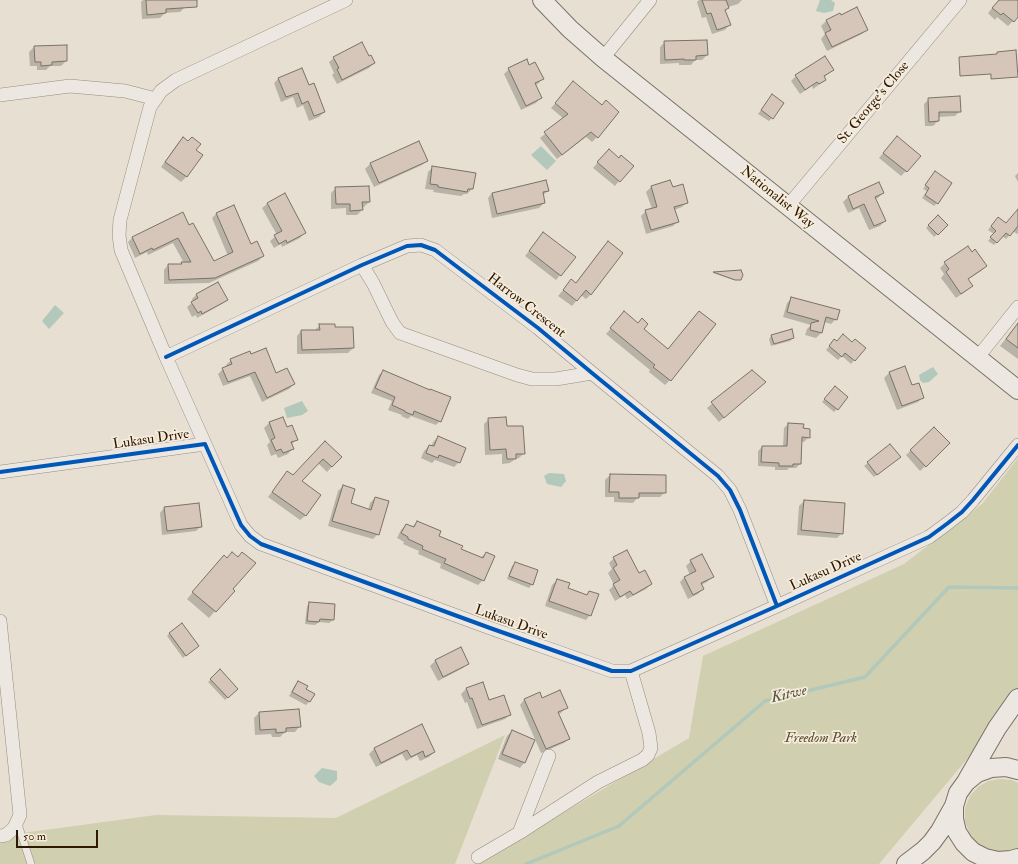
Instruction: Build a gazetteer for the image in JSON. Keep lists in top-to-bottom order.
{
  "streets": {
    "street": [
      "St. George's Close",
      "Nationalist Way",
      "Harrow Crescent",
      "Lukasu Drive"
    ]
  },
  "crossings": [
    ["St. George's Close", "Nationalist Way"],
    ["Harrow Crescent", "Lukasu Drive"]
  ],
  "water": ["Kitwe"],
  "parks": ["Freedom Park"],
  "scale_bar": "50 m"
}
